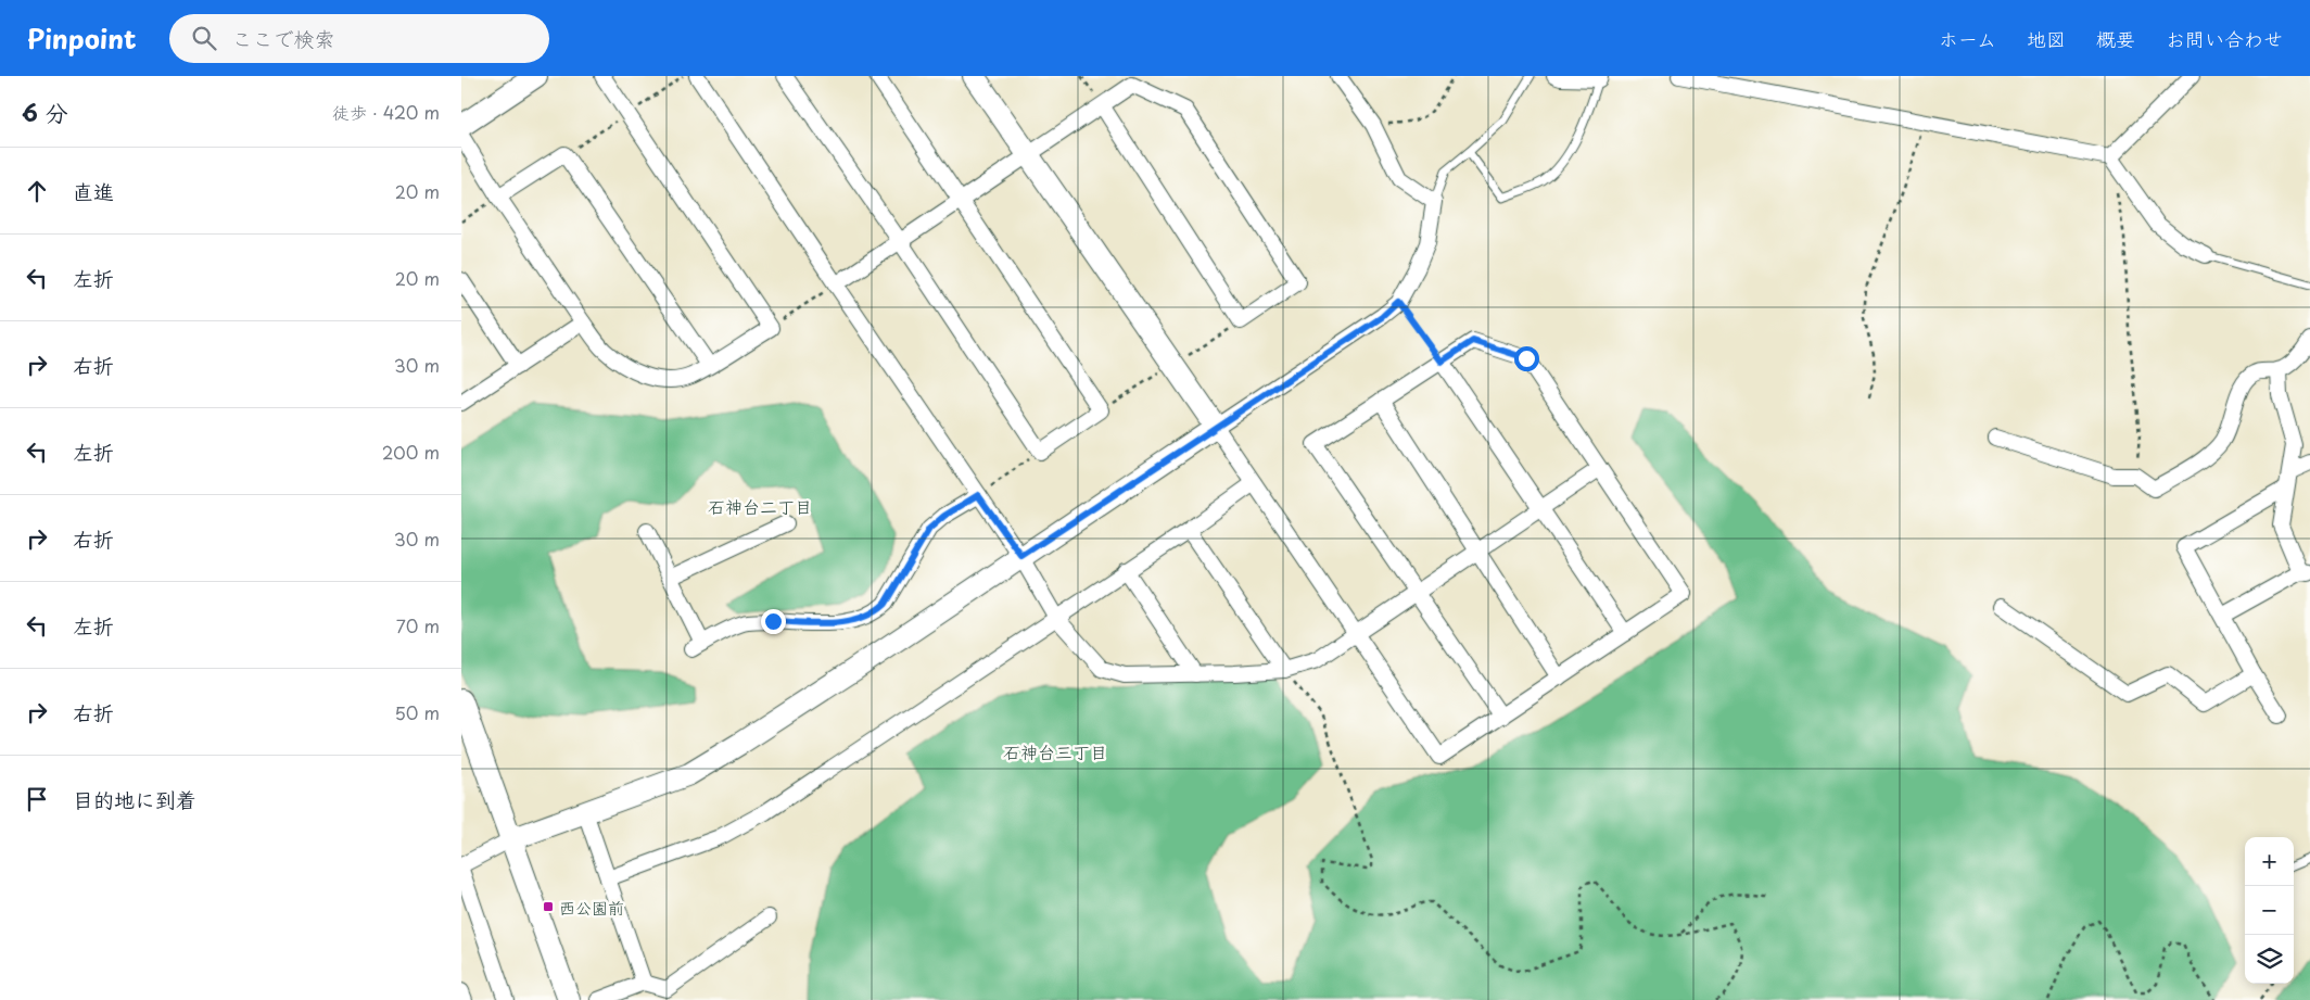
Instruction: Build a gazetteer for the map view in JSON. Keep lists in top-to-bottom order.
{
  "districts": ["石神台二丁目", "石神台三丁目"],
  "places": {
    "transit": ["西公園前"]
  },
  "page": {
    "header": "Pinpoint",
    "search": "ここで検索",
    "nav": [
      "ホーム",
      "地図",
      "概要",
      "お問い合わせ"
    ],
    "heading": ["6 分", "徒歩 · 420 m"],
    "list": [
      ["直進", "20 m"],
      ["左折", "20 m"],
      ["右折", "30 m"],
      ["左折", "200 m"],
      ["右折", "30 m"],
      ["左折", "70 m"],
      ["右折", "50 m"],
      "目的地に到着"
    ],
    "map_buttons": ["+", "−"]
  }
}
